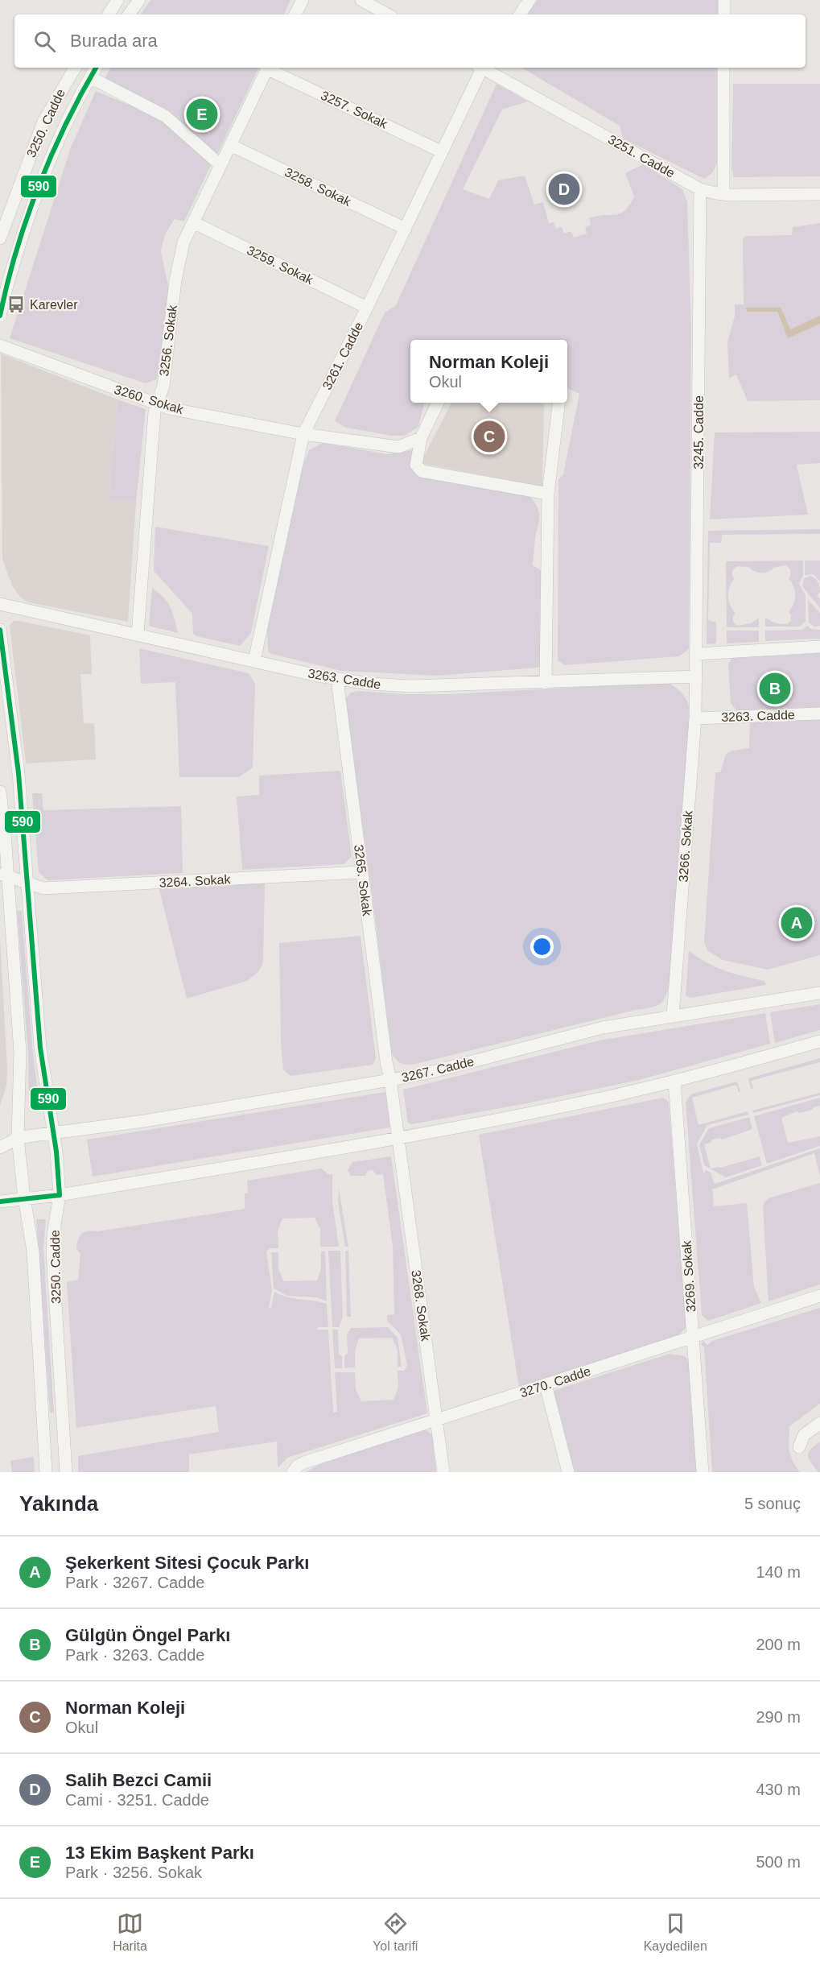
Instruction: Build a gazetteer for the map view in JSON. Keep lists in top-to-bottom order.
{
  "streets": {
    "street": [
      "3257. Sokak",
      "3250. Cadde",
      "3251. Cadde",
      "3258. Sokak",
      "3259. Sokak",
      "3256. Sokak",
      "3261. Cadde",
      "3260. Sokak",
      "3245. Cadde",
      "3263. Cadde",
      "3266. Sokak",
      "3265. Sokak",
      "3264. Sokak",
      "3267. Cadde",
      "3269. Sokak",
      "3268. Sokak",
      "3270. Cadde"
    ]
  },
  "crossings": [
    ["3257. Sokak", "3261. Cadde"],
    ["3250. Cadde", "3264. Sokak"],
    ["3250. Cadde", "3267. Cadde"],
    ["3251. Cadde", "3245. Cadde"],
    ["3258. Sokak", "3256. Sokak"],
    ["3258. Sokak", "3261. Cadde"],
    ["3259. Sokak", "3256. Sokak"],
    ["3259. Sokak", "3261. Cadde"],
    ["3256. Sokak", "3260. Sokak"],
    ["3256. Sokak", "3263. Cadde"],
    ["3261. Cadde", "3260. Sokak"],
    ["3261. Cadde", "3263. Cadde"],
    ["3245. Cadde", "3263. Cadde"],
    ["3245. Cadde", "3266. Sokak"],
    ["3263. Cadde", "3266. Sokak"],
    ["3263. Cadde", "3265. Sokak"],
    ["3266. Sokak", "3267. Cadde"],
    ["3265. Sokak", "3264. Sokak"],
    ["3265. Sokak", "3267. Cadde"],
    ["3265. Sokak", "3268. Sokak"],
    ["3269. Sokak", "3270. Cadde"],
    ["3268. Sokak", "3270. Cadde"]
  ],
  "places": {
    "bus stop": ["Karevler"]
  },
  "lines": ["transit line 590"],
  "page": {
    "search": "Burada ara",
    "pins": [
      "E",
      "D",
      "C",
      "B",
      "A"
    ],
    "popup": ["Norman Koleji", "Okul"],
    "heading": ["Yakında", "5 sonuç"],
    "list": [
      {
        "mark": "A",
        "name": "Şekerkent Sitesi Çocuk Parkı",
        "note": "Park · 3267. Cadde",
        "value": "140 m"
      },
      {
        "mark": "B",
        "name": "Gülgün Öngel Parkı",
        "note": "Park · 3263. Cadde",
        "value": "200 m"
      },
      {
        "mark": "C",
        "name": "Norman Koleji",
        "note": "Okul",
        "value": "290 m"
      },
      {
        "mark": "D",
        "name": "Salih Bezci Camii",
        "note": "Cami · 3251. Cadde",
        "value": "430 m"
      },
      {
        "mark": "E",
        "name": "13 Ekim Başkent Parkı",
        "note": "Park · 3256. Sokak",
        "value": "500 m"
      }
    ],
    "nav": ["Harita", "Yol tarifi", "Kaydedilen"]
  }
}
